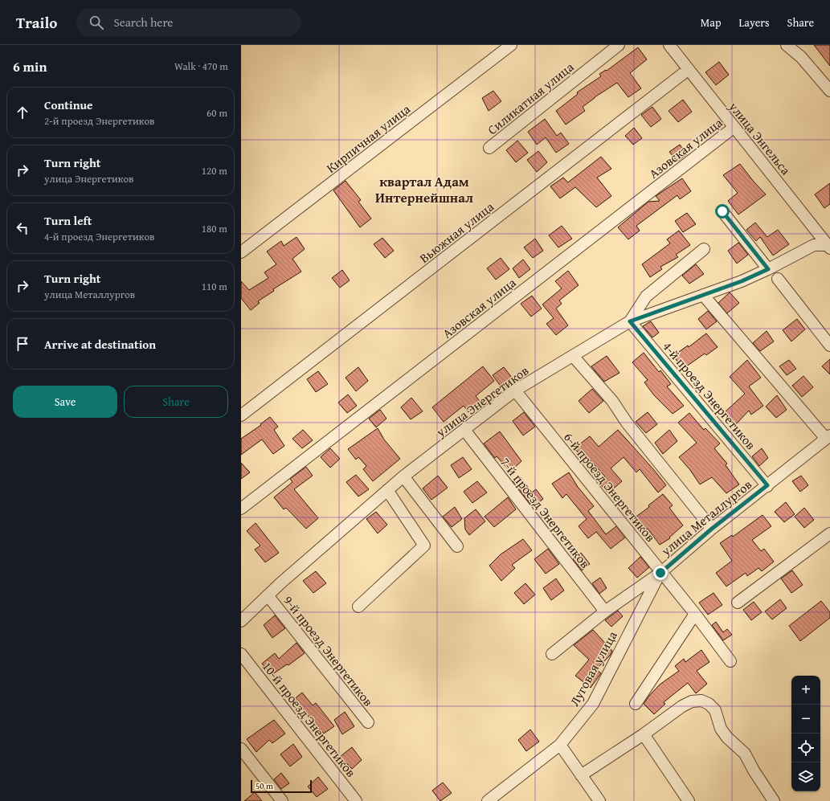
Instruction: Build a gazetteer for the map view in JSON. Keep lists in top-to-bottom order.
{
  "streets": {
    "street": [
      "Силикатная улица",
      "Кирпичная улица",
      "улица Энгельса",
      "Азовская улица",
      "Вьюжная улица",
      "4-й проезд Энергетиков",
      "улица Энергетиков",
      "6-й проезд Энергетиков",
      "7-й проезд Энергетиков",
      "улица Металлургов",
      "9-й проезд Энергетиков",
      "Луговая улица",
      "10-й проезд Энергетиков"
    ]
  },
  "crossings": [
    ["улица Энгельса", "Азовская улица"],
    ["улица Энгельса", "Вьюжная улица"],
    ["улица Энгельса", "улица Энергетиков"],
    ["4-й проезд Энергетиков", "улица Энергетиков"],
    ["4-й проезд Энергетиков", "улица Металлургов"],
    ["улица Энергетиков", "6-й проезд Энергетиков"],
    ["улица Энергетиков", "7-й проезд Энергетиков"],
    ["улица Энергетиков", "9-й проезд Энергетиков"],
    ["6-й проезд Энергетиков", "улица Металлургов"],
    ["6-й проезд Энергетиков", "Луговая улица"],
    ["7-й проезд Энергетиков", "улица Металлургов"],
    ["улица Металлургов", "Луговая улица"]
  ],
  "districts": ["квартал Адам Интернейшнал"],
  "scale_bar": "50 m",
  "page": {
    "header": "Trailo",
    "search": "Search here",
    "nav": ["Map", "Layers", "Share"],
    "heading": ["6 min", "Walk · 470 m"],
    "list": [
      ["Continue", "2-й проезд Энергетиков", "60 m"],
      ["Turn right", "улица Энергетиков", "120 m"],
      ["Turn left", "4-й проезд Энергетиков", "180 m"],
      ["Turn right", "улица Металлургов", "110 m"],
      "Arrive at destination"
    ],
    "buttons": ["Save", "Share"],
    "map_buttons": ["+", "−"],
    "scale": "50 m"
  }
}
